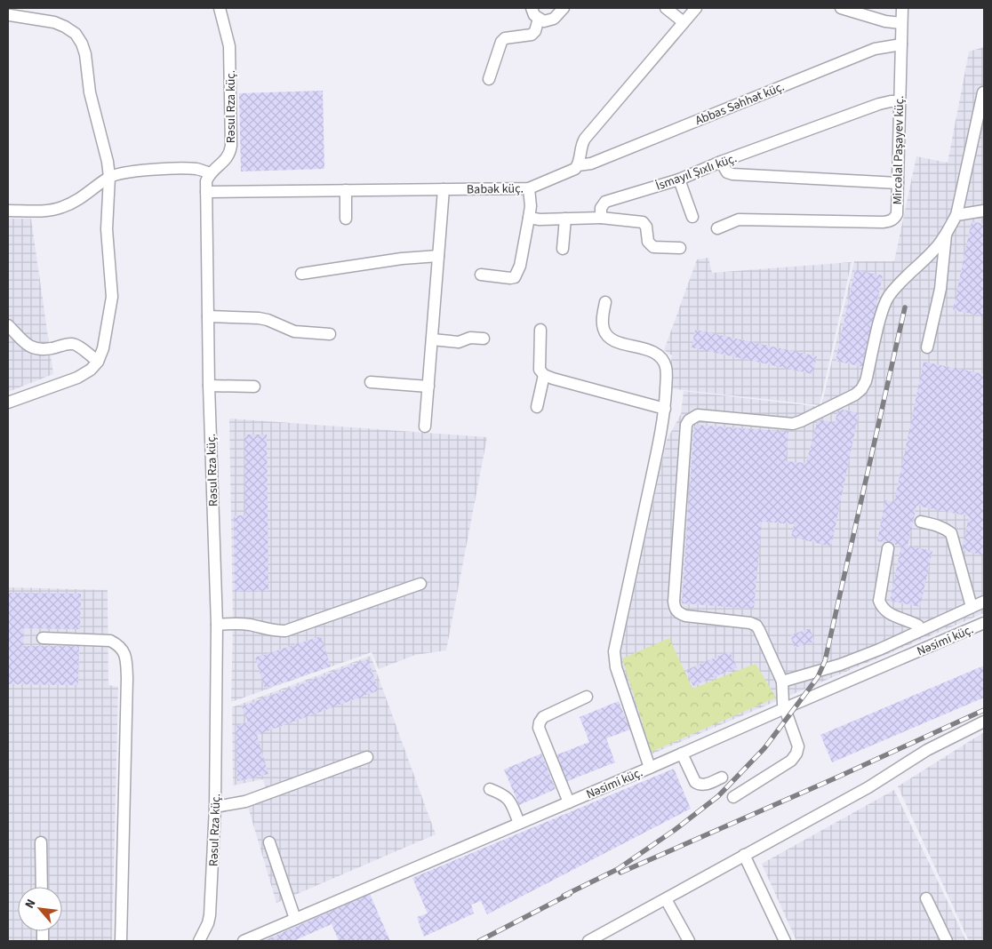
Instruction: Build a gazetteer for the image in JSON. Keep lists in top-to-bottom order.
{
  "streets": {
    "street": [
      "Abbas Səhhət küç.",
      "Rəsul Rza küç.",
      "Mircəlal Paşayev küç.",
      "İsmayıl Şıxlı küç.",
      "Babək küç.",
      "Nəsimi küç."
    ]
  },
  "crossings": [
    ["Abbas Səhhət küç.", "Mircəlal Paşayev küç."],
    ["Abbas Səhhət küç.", "Babək küç."],
    ["Rəsul Rza küç.", "Babək küç."],
    ["Mircəlal Paşayev küç.", "İsmayıl Şıxlı küç."]
  ],
  "north": "top left"
}
